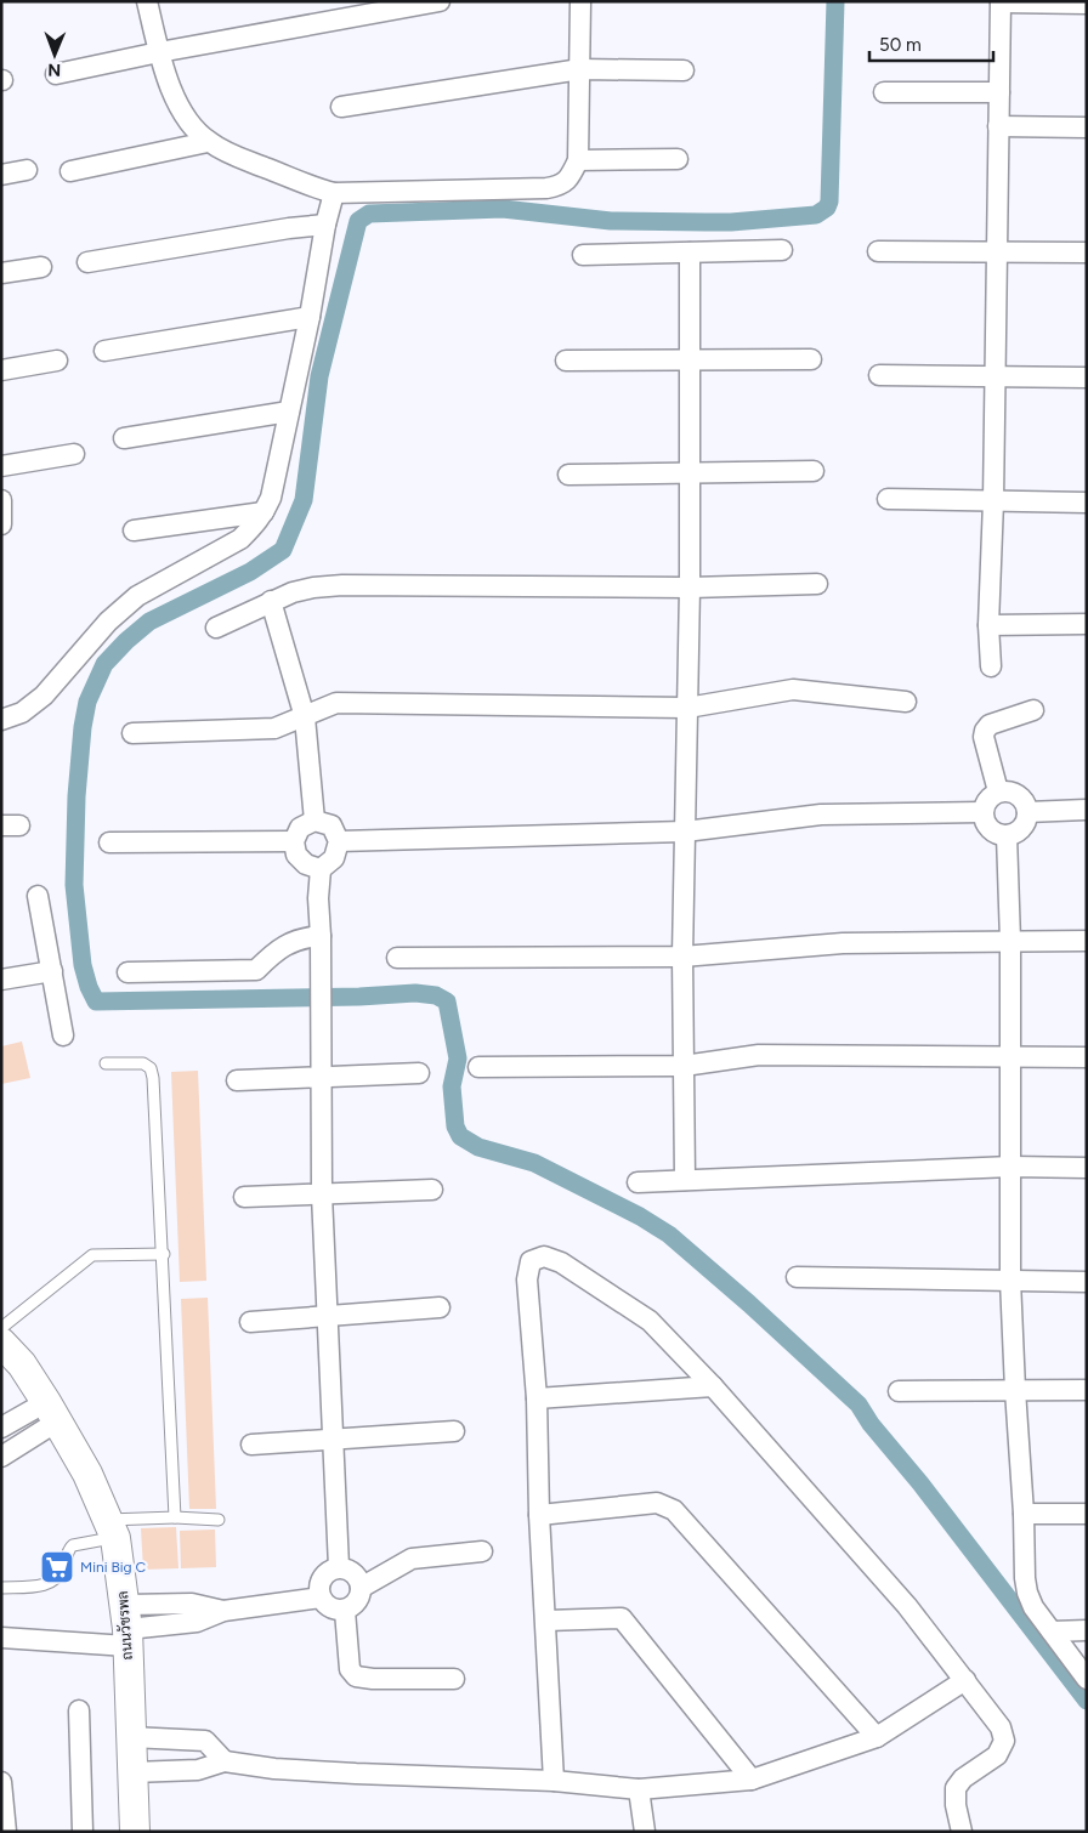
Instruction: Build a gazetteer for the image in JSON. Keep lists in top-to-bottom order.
{
  "streets": {
    "street": ["ถนนวัชรพล"]
  },
  "places": {
    "supermarket": ["Mini Big C"]
  },
  "scale_bar": "50 m",
  "north": "bottom"
}
